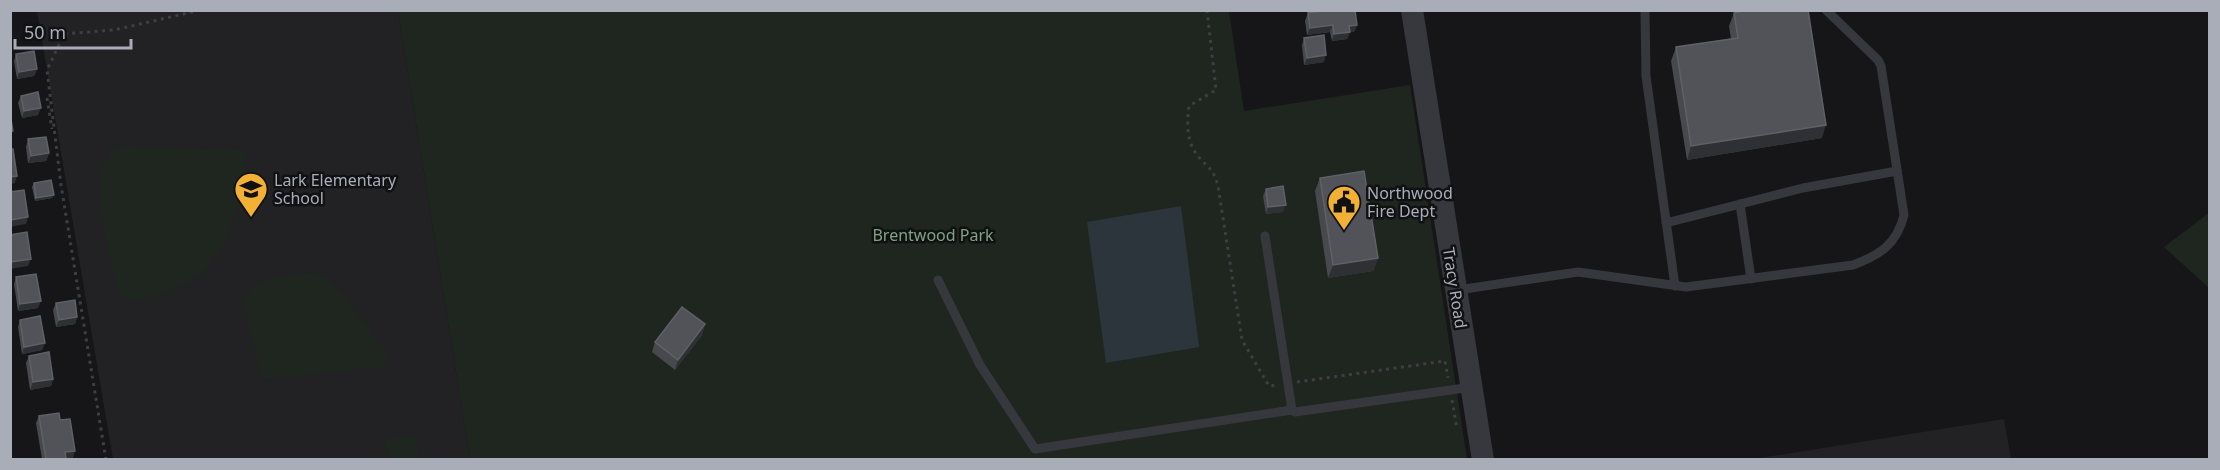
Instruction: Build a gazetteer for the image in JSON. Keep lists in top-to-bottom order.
{
  "streets": {
    "street": ["Tracy Road"]
  },
  "parks": ["Brentwood Park"],
  "places": {
    "school or university": ["Lark Elementary School"],
    "public building": ["Northwood Fire Dept"]
  },
  "scale_bar": "50 m"
}
